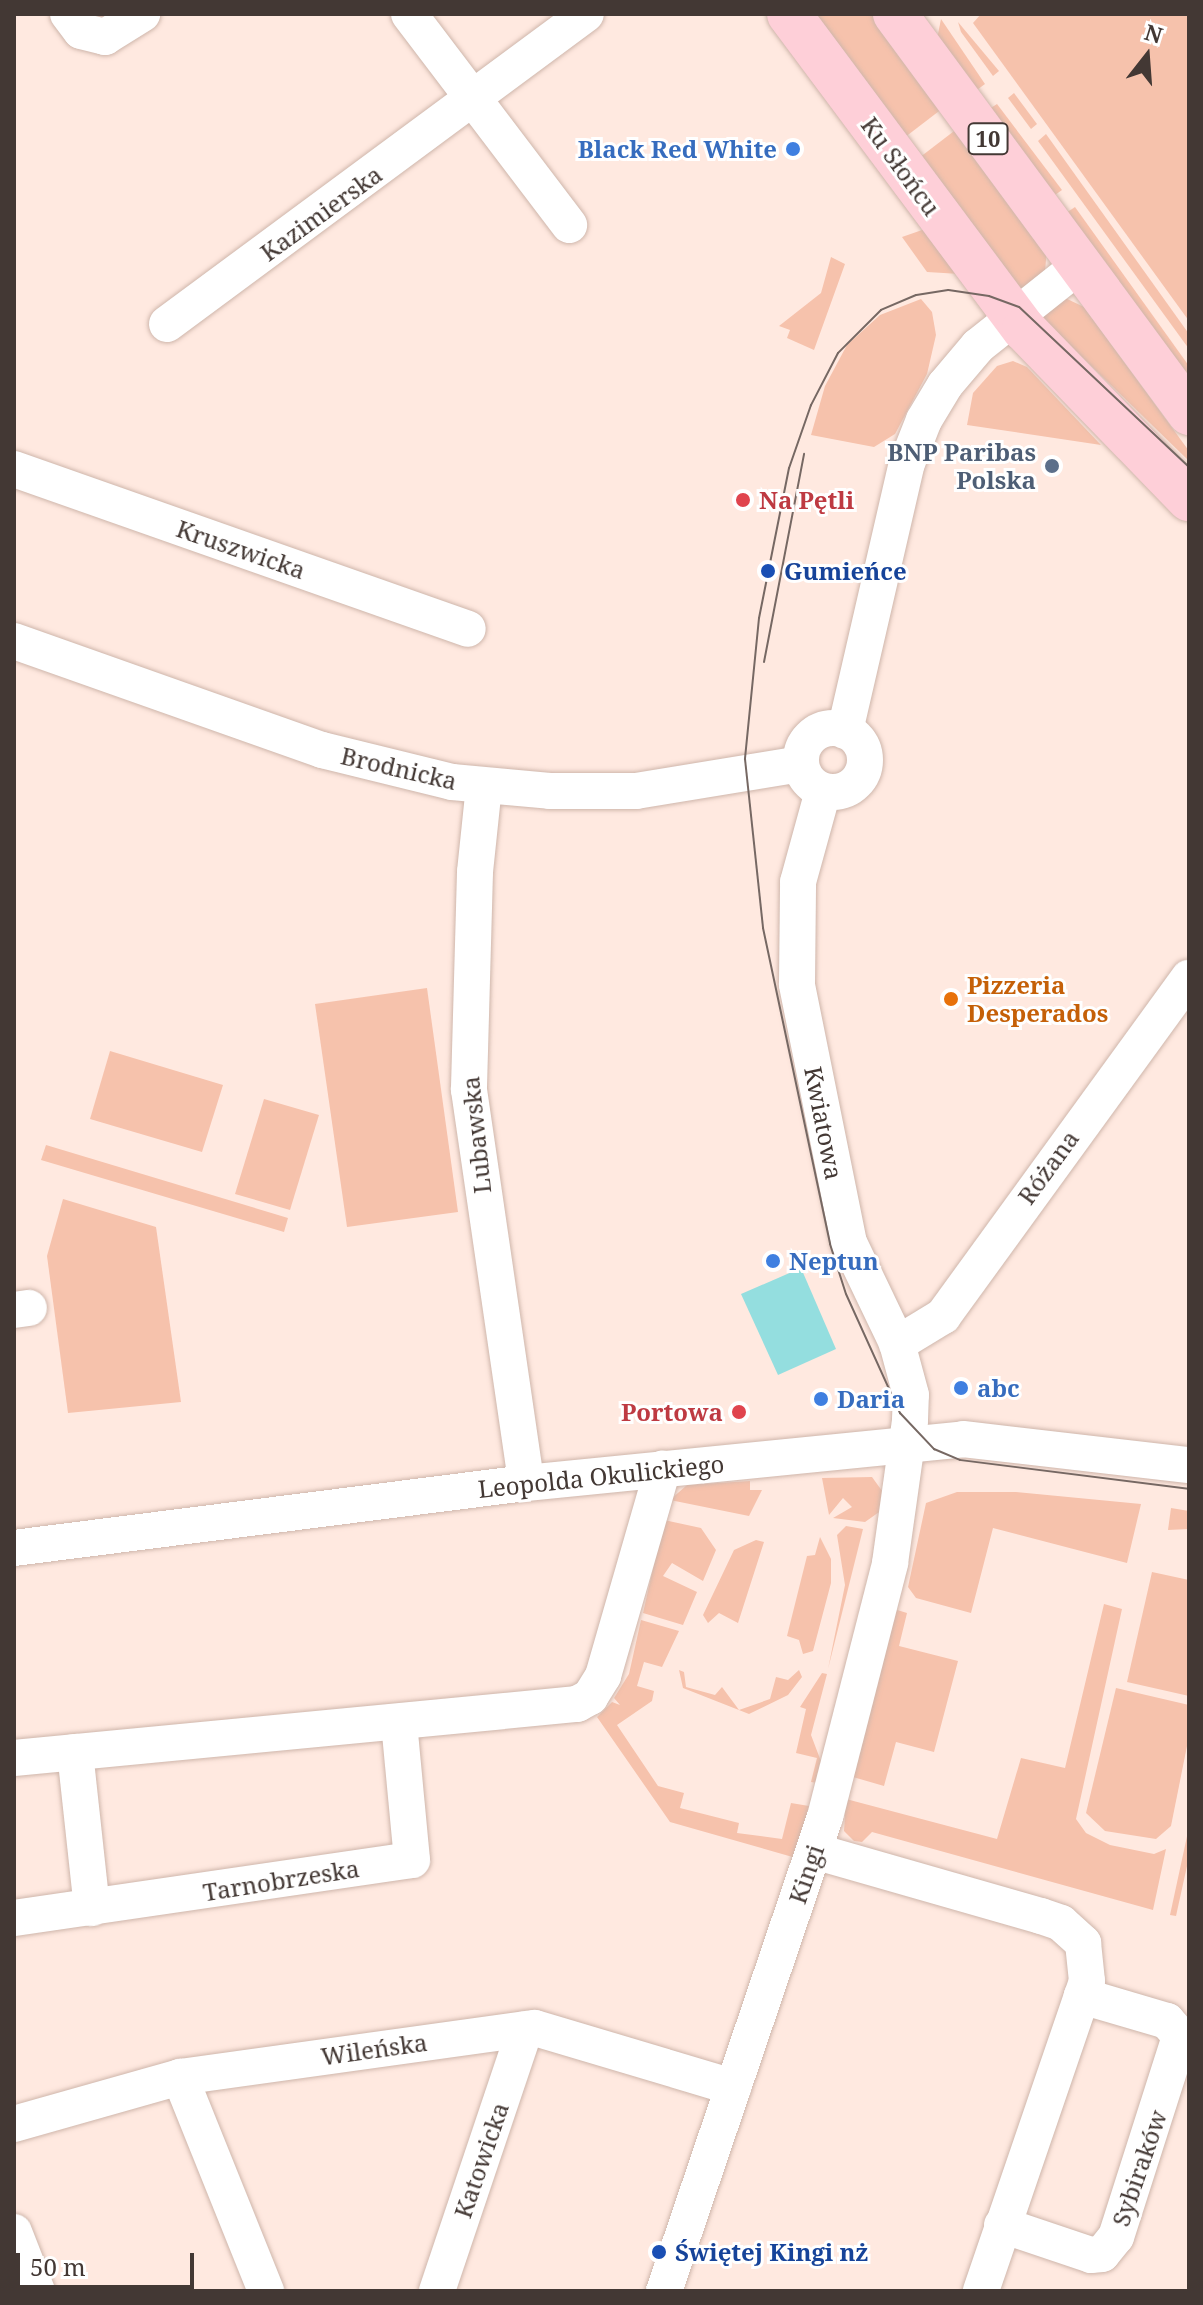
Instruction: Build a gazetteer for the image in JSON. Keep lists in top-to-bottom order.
{
  "streets": {
    "main road": ["10", "Ku Słońcu"],
    "street": [
      "Kazimierska",
      "Kruszwicka",
      "Brodnicka",
      "Kwiatowa",
      "Lubawska",
      "Różana",
      "Leopolda Okulickiego",
      "Kingi",
      "Tarnobrzeska",
      "Wileńska",
      "Katowicka",
      "Sybiraków"
    ]
  },
  "crossings": [
    ["Brodnicka", "Kwiatowa"],
    ["Brodnicka", "Lubawska"],
    ["Kwiatowa", "Różana"],
    ["Kwiatowa", "Leopolda Okulickiego"],
    ["Kwiatowa", "Kingi"],
    ["Lubawska", "Leopolda Okulickiego"],
    ["Leopolda Okulickiego", "Kingi"],
    ["Kingi", "Wileńska"],
    ["Wileńska", "Katowicka"]
  ],
  "places": [
    "Black Red White",
    "BNP Paribas Polska",
    "Na Pętli",
    "Gumieńce",
    "Pizzeria Desperados",
    "Neptun",
    "abc",
    "Daria",
    "Portowa",
    "Świętej Kingi nż"
  ],
  "scale_bar": "50 m",
  "north": "top"
}
